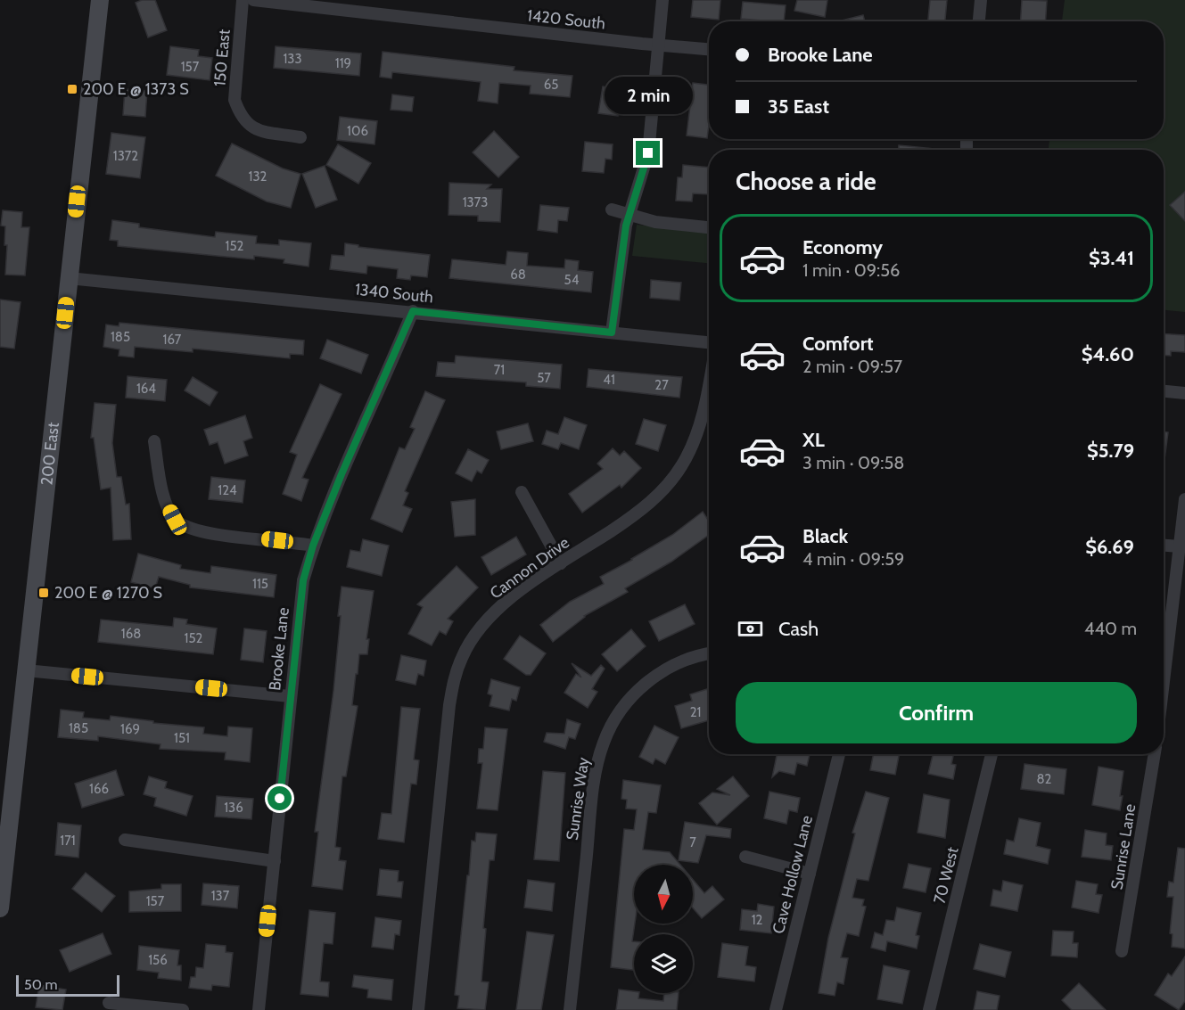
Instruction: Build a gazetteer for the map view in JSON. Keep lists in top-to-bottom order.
{
  "streets": {
    "main road": ["200 East"],
    "street": [
      "1420 South",
      "150 East",
      "1340 South",
      "Cannon Drive",
      "Brooke Lane",
      "Sunrise Way",
      "Sunrise Lane",
      "Cave Hollow Lane",
      "70 West"
    ]
  },
  "crossings": [
    ["1340 South", "200 East"],
    ["1340 South", "Brooke Lane"]
  ],
  "places": {
    "transit": ["200 E @ 1373 S", "200 E @ 1270 S"]
  },
  "house_numbers": [
    "133",
    "119",
    "157",
    "65",
    "106",
    "1372",
    "132",
    "1373",
    "152",
    "68",
    "54",
    "185",
    "167",
    "71",
    "57",
    "41",
    "27",
    "164",
    "124",
    "115",
    "168",
    "152",
    "21",
    "185",
    "169",
    "151",
    "82",
    "166",
    "136",
    "171",
    "7",
    "137",
    "157",
    "12",
    "156"
  ],
  "scale_bar": "50 m",
  "north": "bottom",
  "page": {
    "banner": ["Brooke Lane", "35 East"],
    "bubble": "2 min",
    "heading": "Choose a ride",
    "list": [
      {
        "name": "Economy",
        "note": "1 min · 09:56",
        "value": "$3.41"
      },
      {
        "name": "Comfort",
        "note": "2 min · 09:57",
        "value": "$4.60"
      },
      {
        "name": "XL",
        "note": "3 min · 09:58",
        "value": "$5.79"
      },
      {
        "name": "Black",
        "note": "4 min · 09:59",
        "value": "$6.69"
      }
    ],
    "pay": ["Cash", "440 m"],
    "buttons": "Confirm",
    "scale": "50 m"
  }
}
